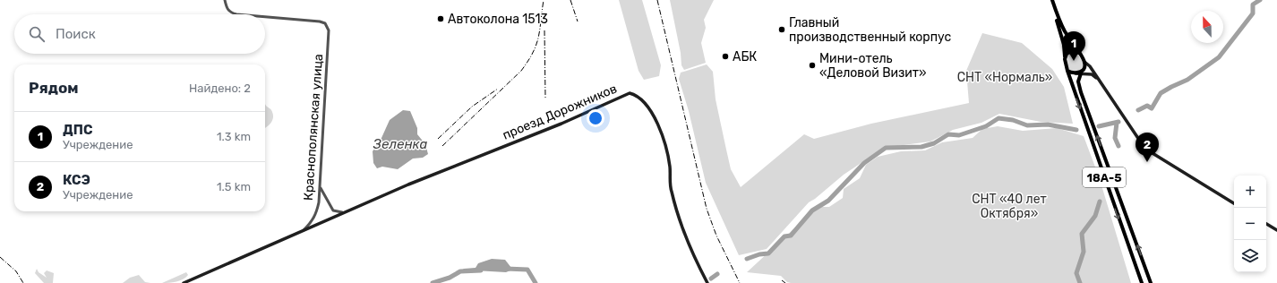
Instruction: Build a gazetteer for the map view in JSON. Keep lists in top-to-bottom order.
{
  "streets": {
    "highway": ["18А-5"],
    "main road": ["проезд Дорожников", "Краснополянская улица"]
  },
  "crossings": [
    ["проезд Дорожников", "Краснополянская улица"]
  ],
  "water": ["Зеленка"],
  "parks": ["СНТ «Нормаль»", "СНТ «40 лет Октября»"],
  "places": [
    "Автоколона 1513",
    "Главный производственный корпус",
    "АБК",
    "Мини-отель «Деловой Визит»"
  ],
  "north": "top",
  "page": {
    "search": "Поиск",
    "pins": ["1", "2"],
    "heading": ["Рядом", "Найдено: 2"],
    "list": [
      {
        "mark": "1",
        "name": "ДПС",
        "note": "Учреждение",
        "value": "1.3 km"
      },
      {
        "mark": "2",
        "name": "КСЭ",
        "note": "Учреждение",
        "value": "1.5 km"
      }
    ],
    "map_buttons": ["+", "−"]
  }
}
